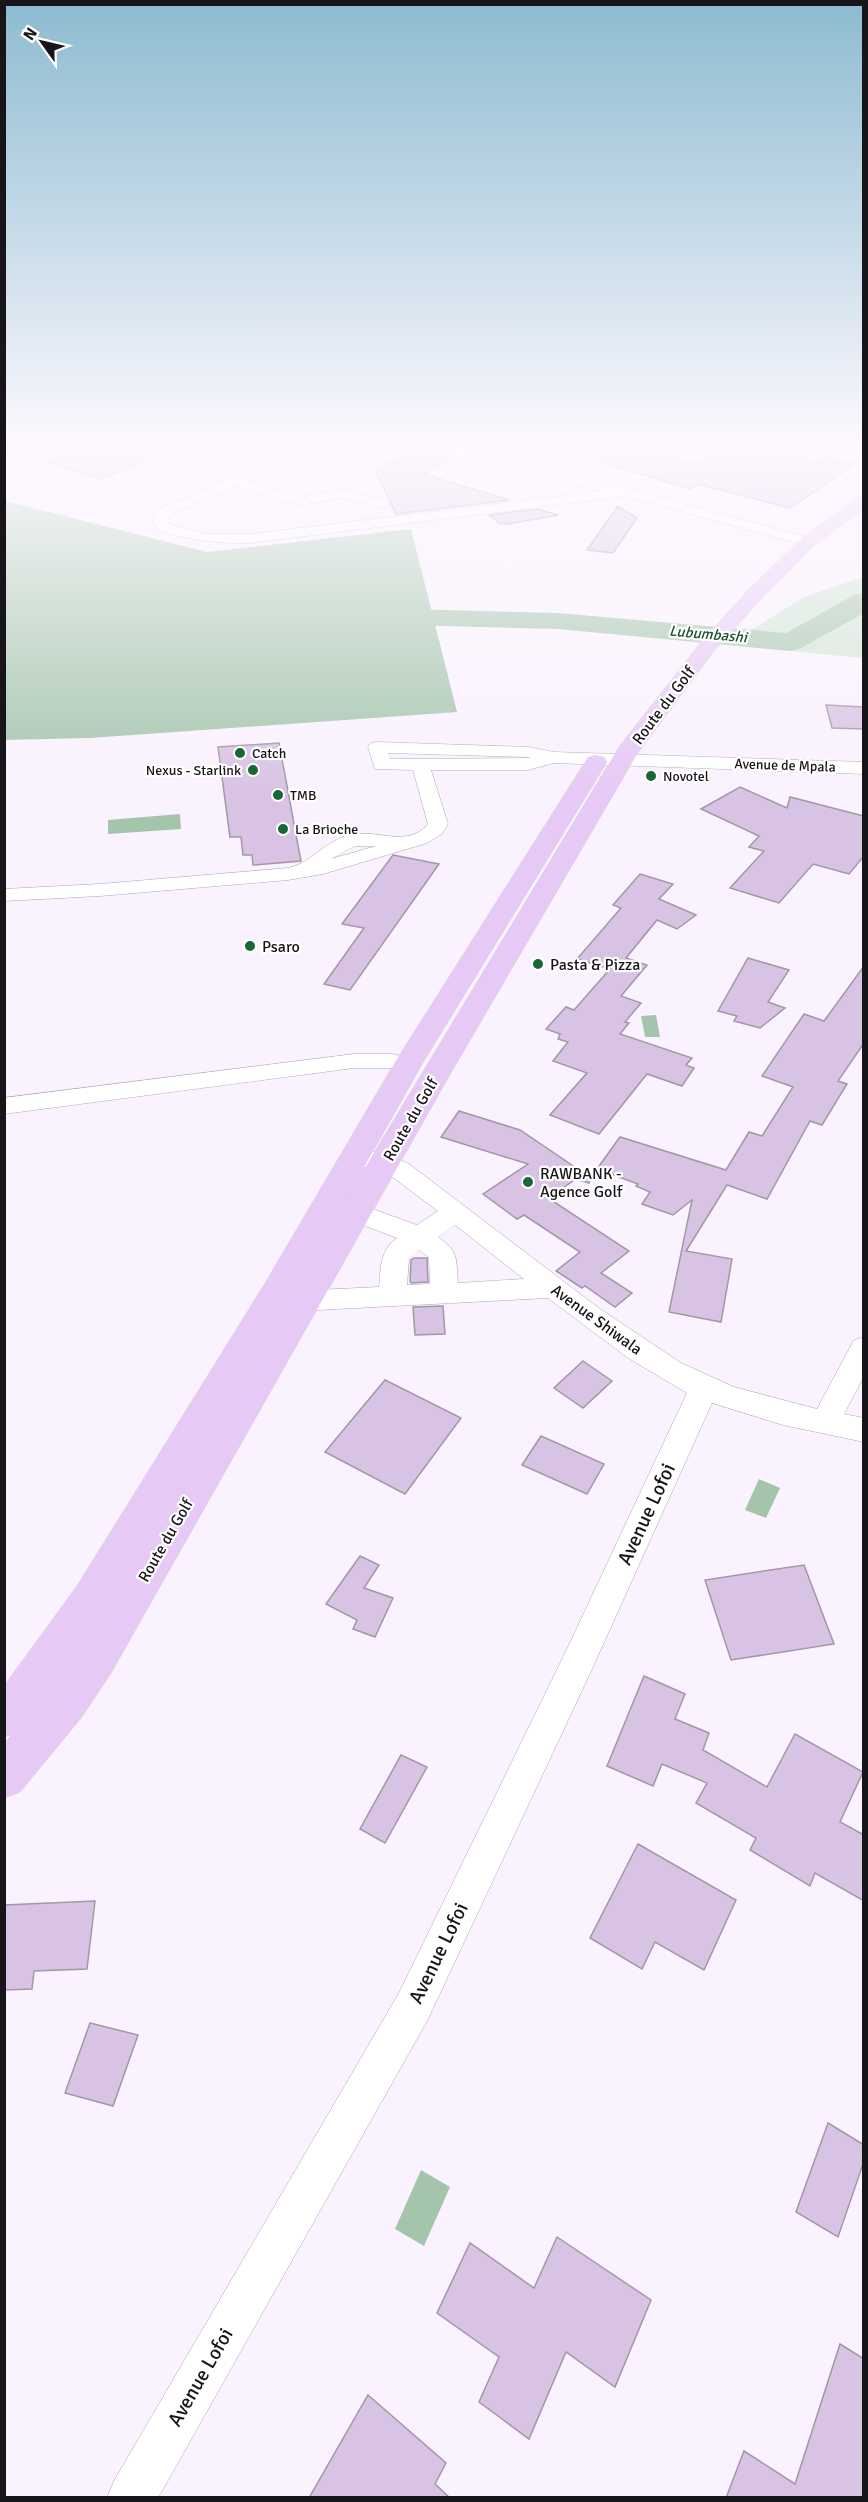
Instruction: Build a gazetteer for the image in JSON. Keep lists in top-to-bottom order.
{
  "streets": {
    "main road": ["Route du Golf"],
    "street": ["Avenue de Mpala", "Avenue Shiwala", "Avenue Lofoi"]
  },
  "crossings": [
    ["Route du Golf", "Avenue de Mpala"],
    ["Route du Golf", "Avenue Shiwala"],
    ["Avenue Shiwala", "Avenue Lofoi"]
  ],
  "water": ["Lubumbashi"],
  "places": [
    "Catch",
    "Nexus - Starlink",
    "Novotel",
    "TMB",
    "La Brioche",
    "Psaro",
    "Pasta & Pizza",
    "RAWBANK - Agence Golf"
  ],
  "north": "top left"
}
